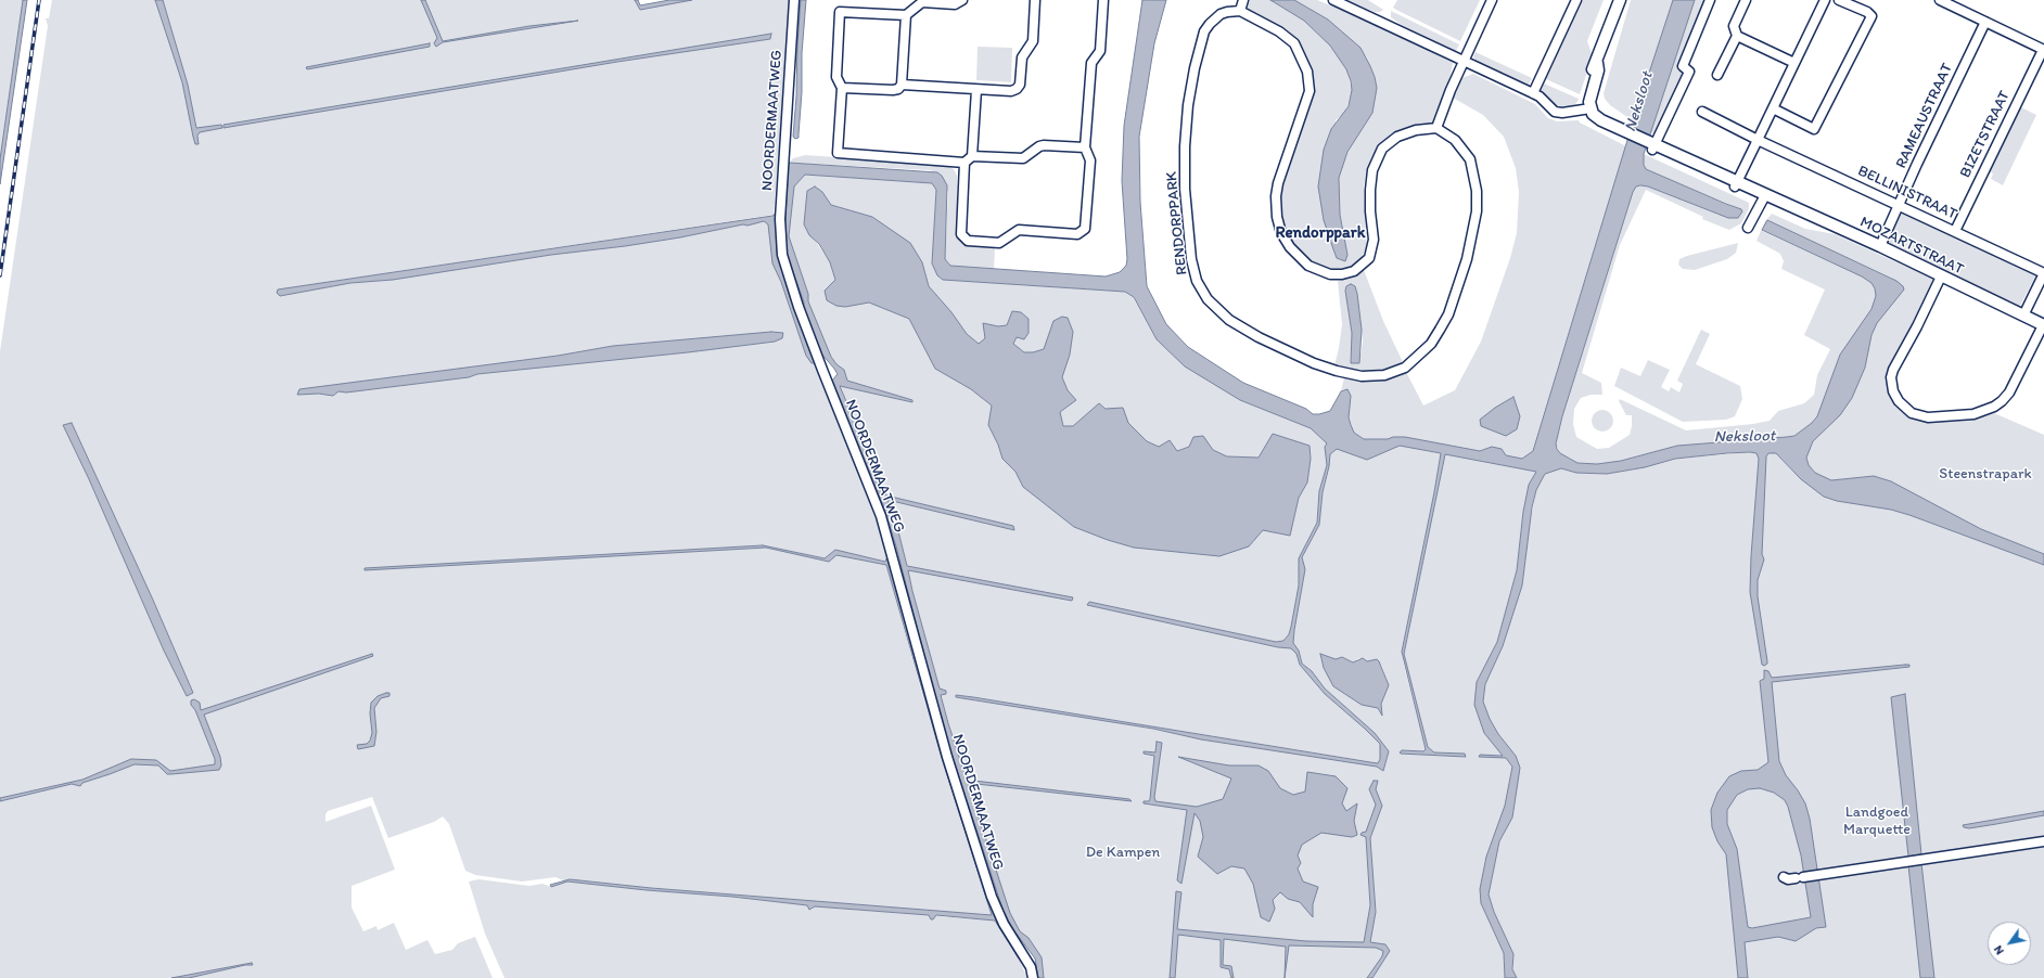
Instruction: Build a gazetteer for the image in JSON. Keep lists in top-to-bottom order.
{
  "streets": {
    "main road": ["MOZARTSTRAAT"],
    "street": [
      "RAMEAUSTRAAT",
      "NOORDERMAATWEG",
      "BIZETSTRAAT",
      "BELLINISTRAAT",
      "RENDORPPARK"
    ]
  },
  "crossings": [
    ["RAMEAUSTRAAT", "BELLINISTRAAT"],
    ["RAMEAUSTRAAT", "MOZARTSTRAAT"],
    ["BIZETSTRAAT", "BELLINISTRAAT"]
  ],
  "districts": ["Rendorppark"],
  "water": ["Neksloot"],
  "parks": ["Steenstrapark", "Landgoed Marquette", "De Kampen"],
  "north": "bottom left"
}
